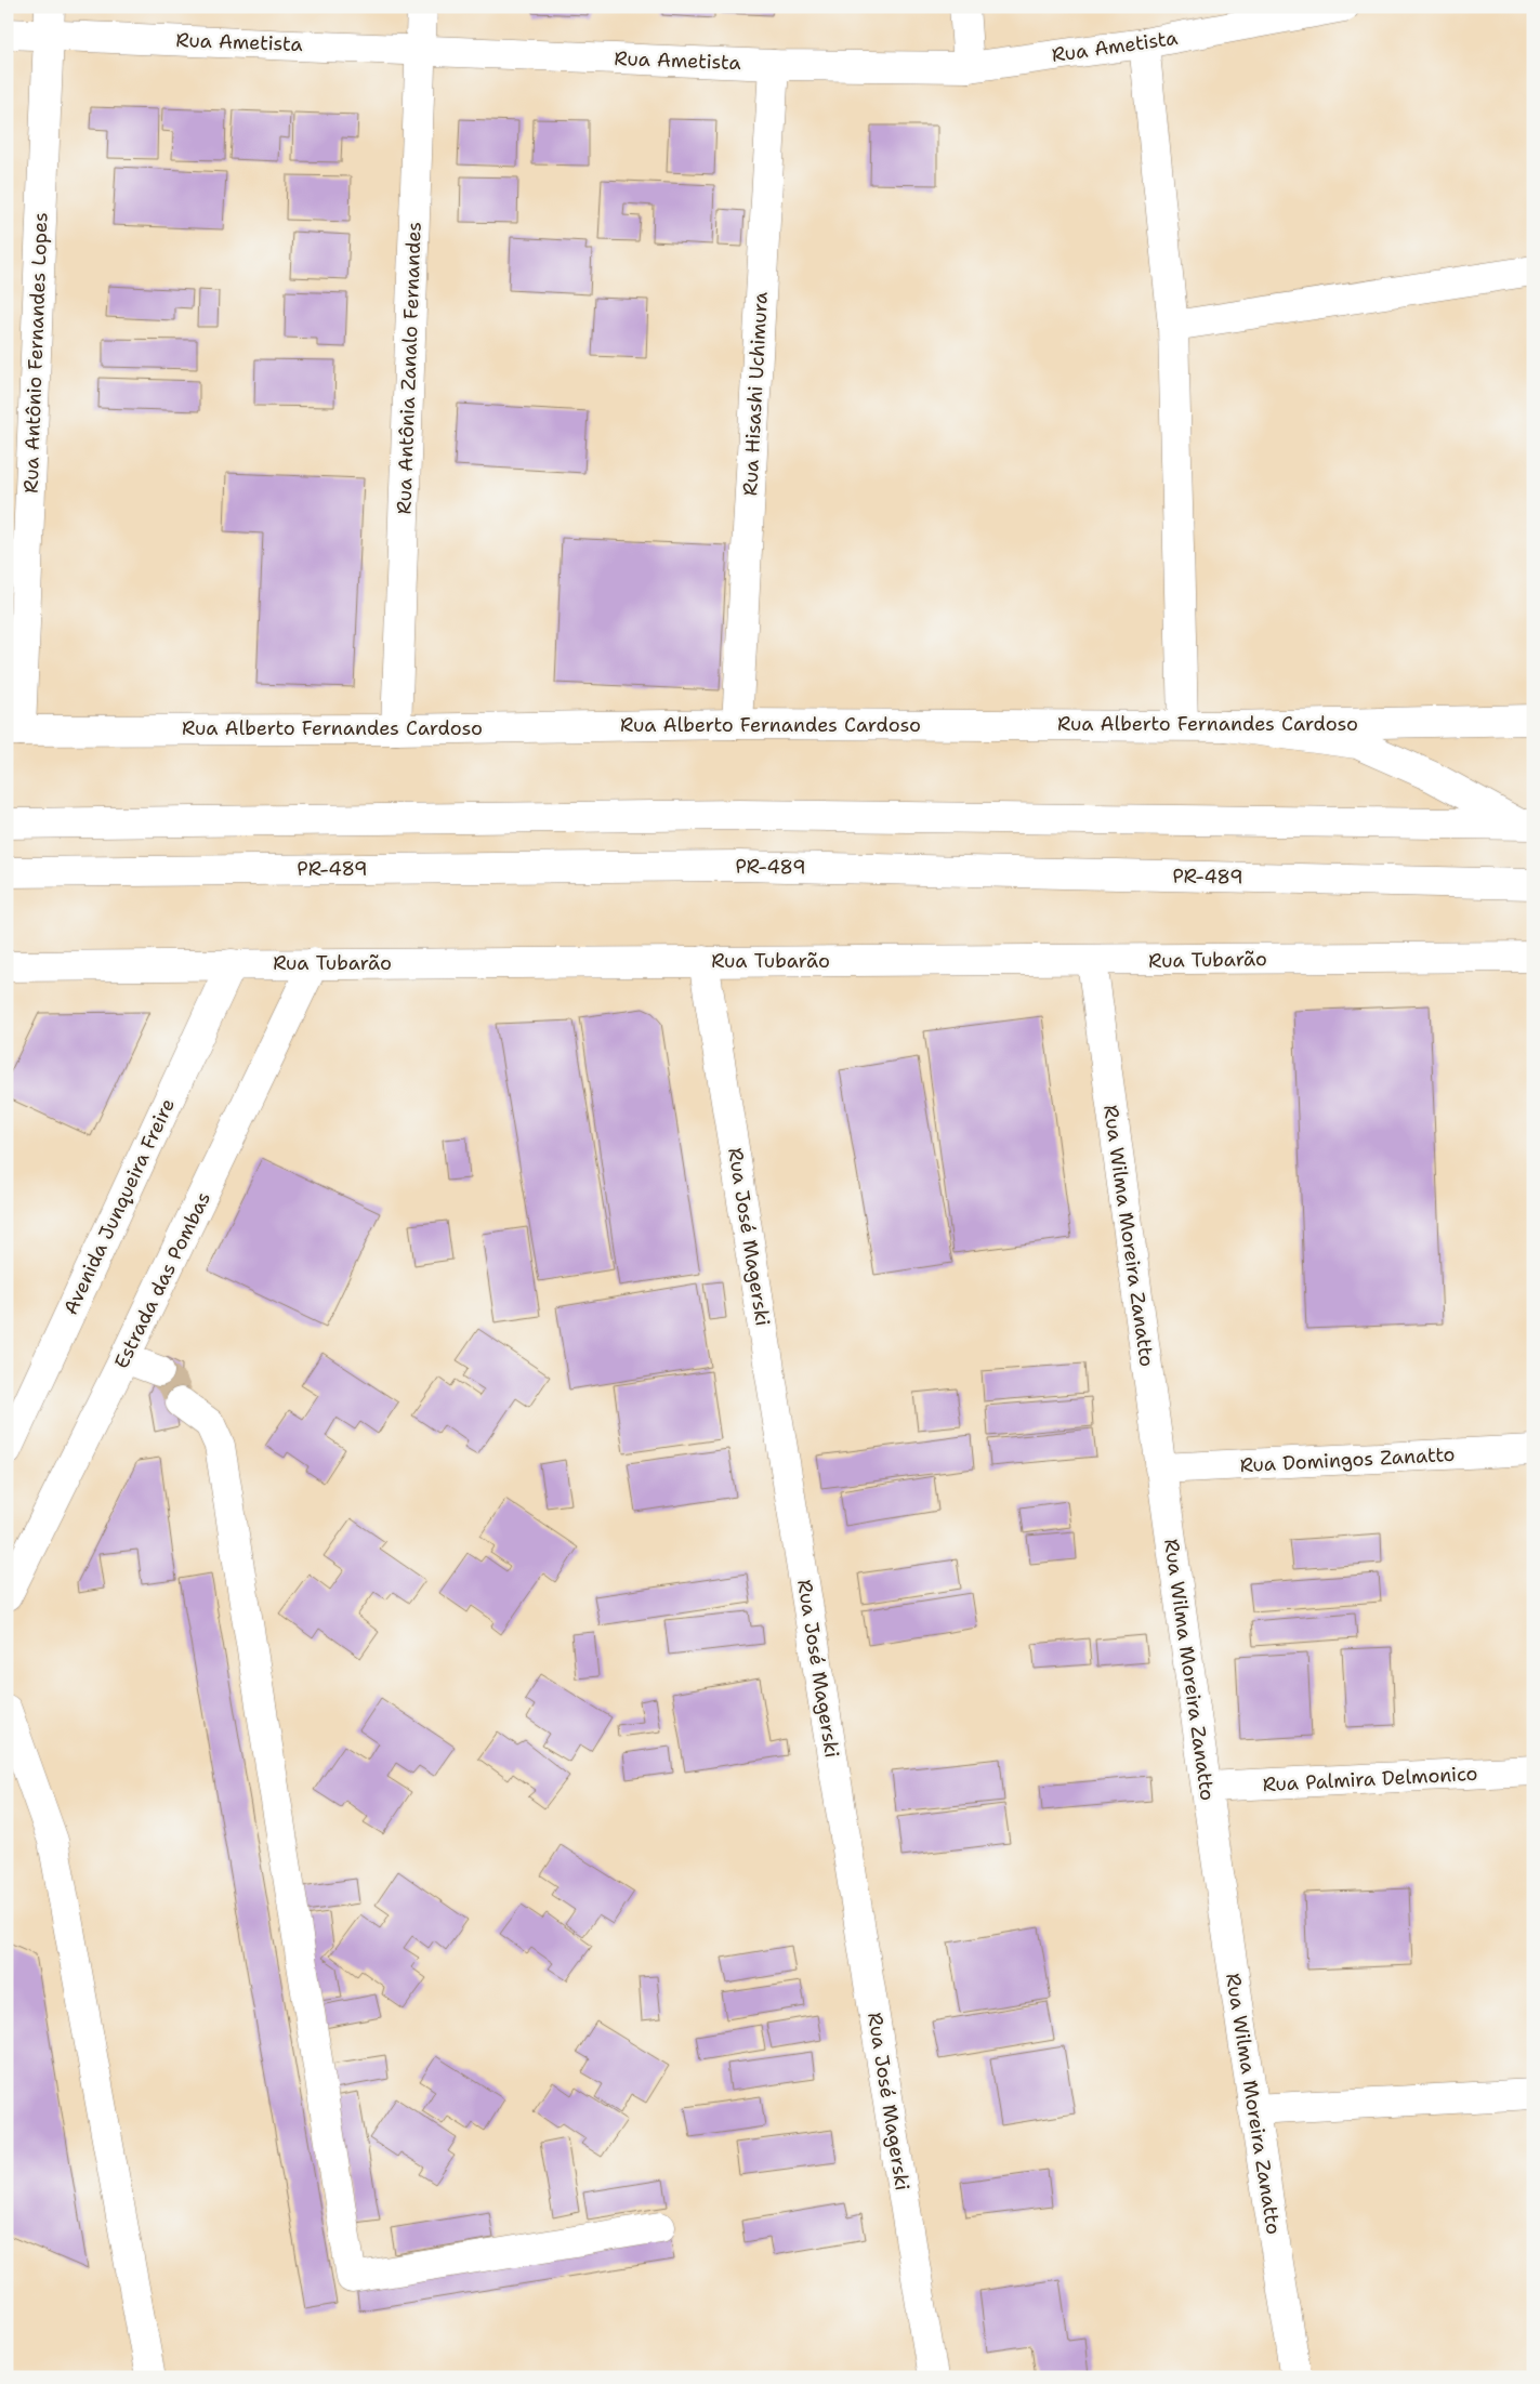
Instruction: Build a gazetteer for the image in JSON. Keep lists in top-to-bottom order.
{
  "streets": {
    "street": [
      "Rua Ametista",
      "Rua Antônio Fernandes Lopes",
      "Rua Antônia Zanalo Fernandes",
      "Rua Hisashi Uchimura",
      "Rua Alberto Fernandes Cardoso",
      "PR-489",
      "Rua Tubarão",
      "Avenida Junqueira Freire",
      "Rua Wilma Moreira Zanatto",
      "Rua José Magerski",
      "Estrada das Pombas",
      "Rua Domingos Zanatto",
      "Rua Palmira Delmonico"
    ]
  },
  "crossings": [
    ["Rua Ametista", "Rua Antônio Fernandes Lopes"],
    ["Rua Ametista", "Rua Antônia Zanalo Fernandes"],
    ["Rua Ametista", "Rua Hisashi Uchimura"],
    ["Rua Antônio Fernandes Lopes", "Rua Alberto Fernandes Cardoso"],
    ["Rua Antônia Zanalo Fernandes", "Rua Alberto Fernandes Cardoso"],
    ["Rua Hisashi Uchimura", "Rua Alberto Fernandes Cardoso"],
    ["Rua Tubarão", "Avenida Junqueira Freire"],
    ["Rua Tubarão", "Rua Wilma Moreira Zanatto"],
    ["Rua Tubarão", "Rua José Magerski"],
    ["Rua Tubarão", "Estrada das Pombas"],
    ["Rua Wilma Moreira Zanatto", "Rua Domingos Zanatto"],
    ["Rua Wilma Moreira Zanatto", "Rua Palmira Delmonico"]
  ]
}
